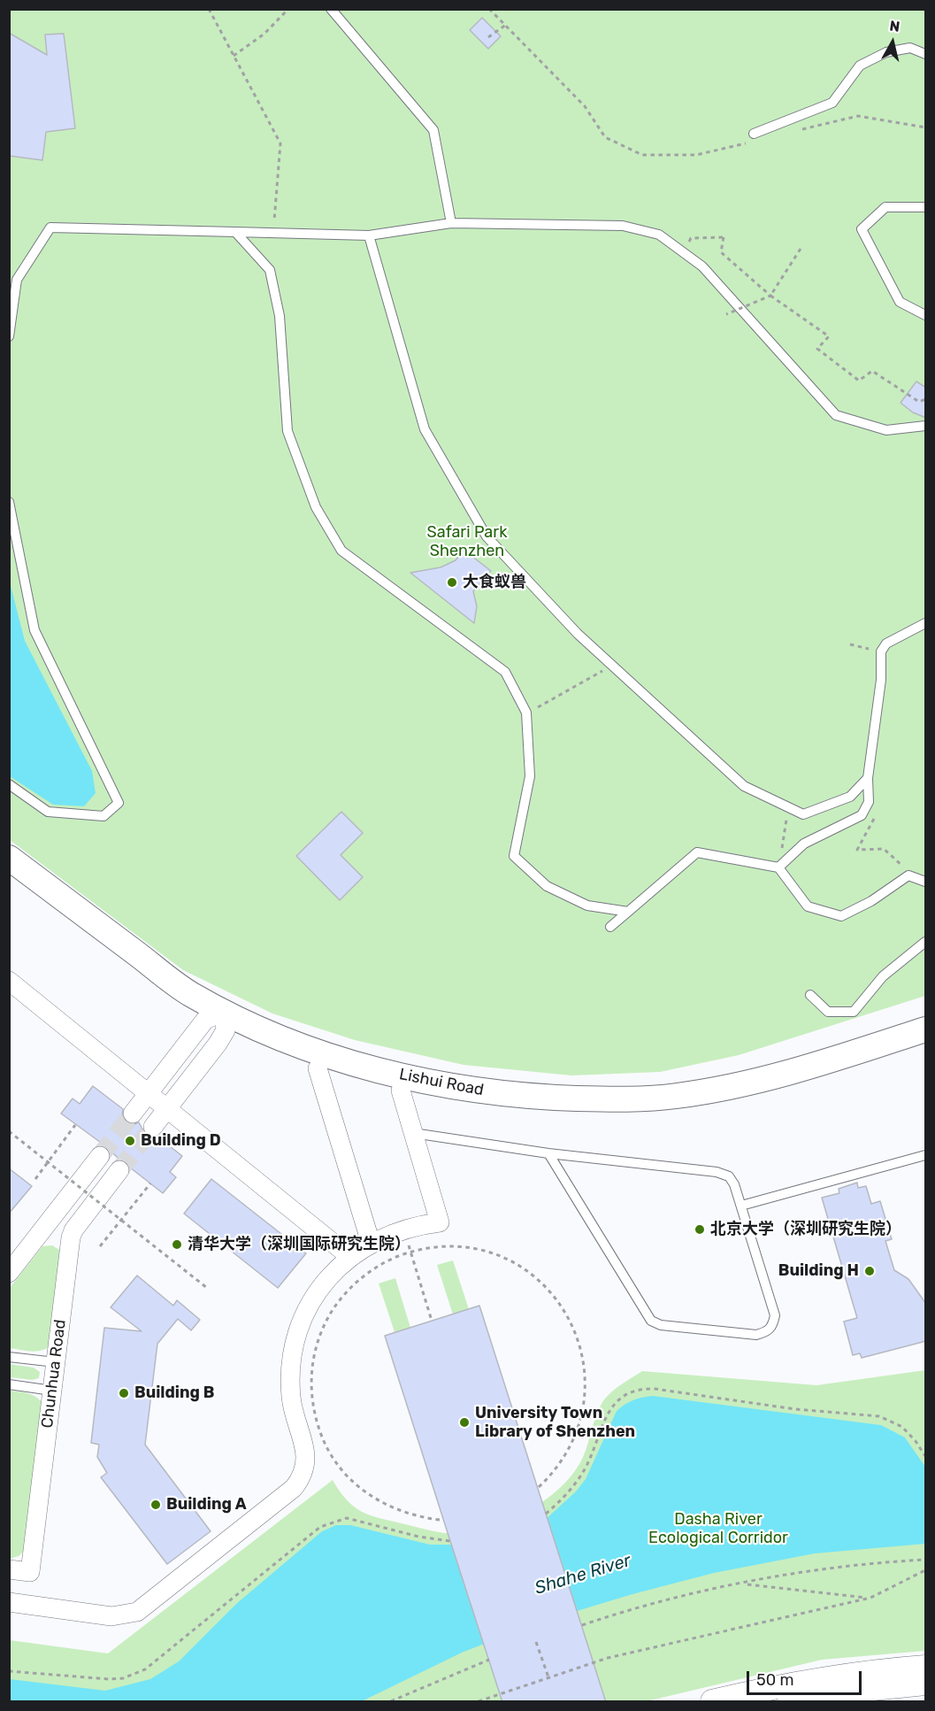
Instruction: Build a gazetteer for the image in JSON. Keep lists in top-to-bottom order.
{
  "streets": {
    "main road": ["Lishui Road"],
    "street": ["Chunhua Road"]
  },
  "water": ["Shahe River"],
  "parks": ["Safari Park Shenzhen", "Dasha River Ecological Corridor"],
  "places": [
    "大食蚁兽",
    "Building D",
    "北京大学（深圳研究生院）",
    "清华大学（深圳国际研究生院）",
    "Building H",
    "Building B",
    "University Town Library of Shenzhen",
    "Building A"
  ],
  "scale_bar": "50 m",
  "north": "top"
}
